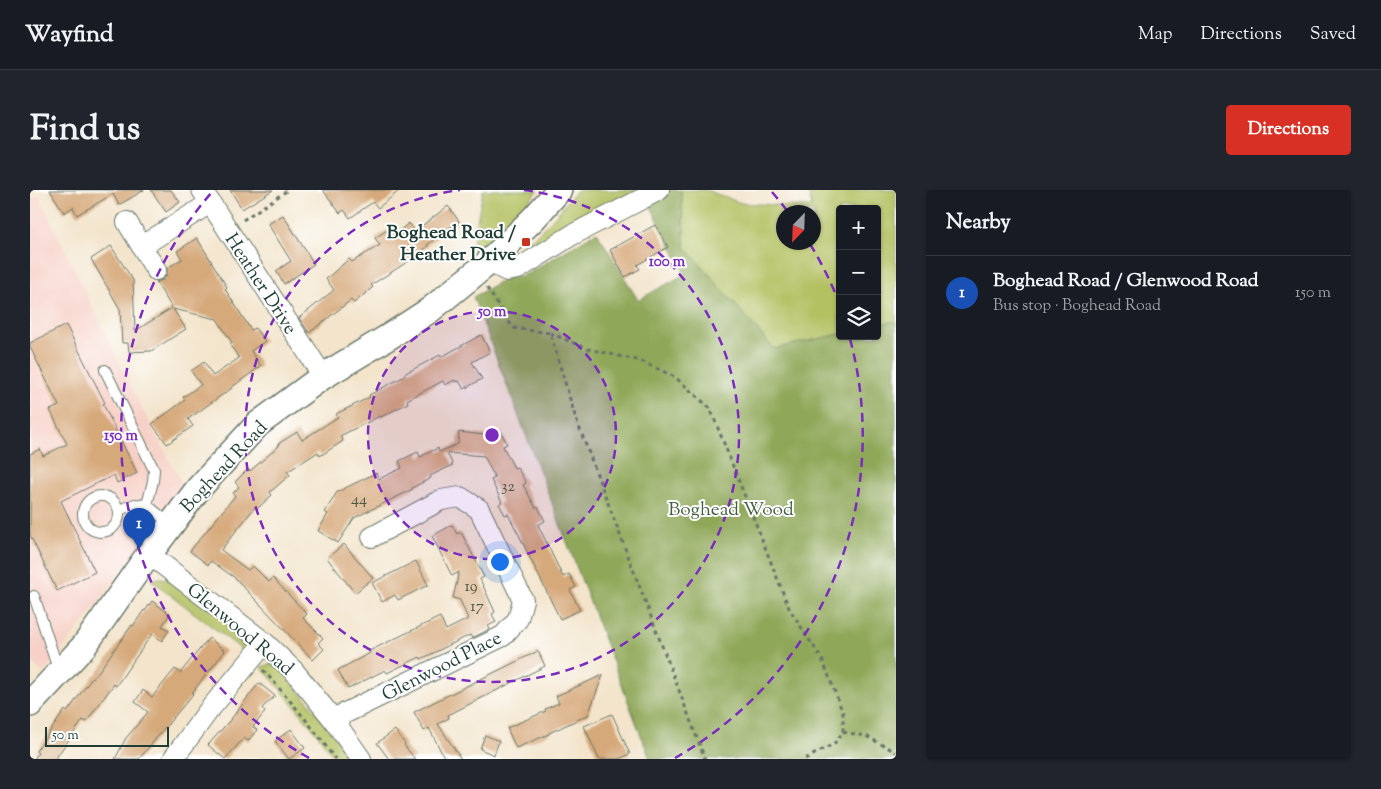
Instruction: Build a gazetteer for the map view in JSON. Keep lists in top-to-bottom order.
{
  "streets": {
    "street": [
      "Heather Drive",
      "Boghead Road",
      "Glenwood Road",
      "Glenwood Place"
    ]
  },
  "crossings": [
    ["Heather Drive", "Boghead Road"],
    ["Boghead Road", "Glenwood Road"],
    ["Glenwood Road", "Glenwood Place"]
  ],
  "parks": ["Boghead Wood"],
  "places": {
    "transit": ["Boghead Road / Heather Drive"]
  },
  "house_numbers": [
    "32",
    "44",
    "19",
    "17"
  ],
  "scale_bar": "50 m",
  "north": "bottom left",
  "page": {
    "header": "Wayfind",
    "nav": ["Map", "Directions", "Saved"],
    "title": "Find us",
    "buttons": "Directions",
    "heading": "Nearby",
    "map_buttons": ["+", "−"],
    "list": [
      {
        "mark": "1",
        "name": "Boghead Road / Glenwood Road",
        "note": "Bus stop · Boghead Road",
        "value": "150 m"
      }
    ],
    "pins": "1",
    "scale": "50 m"
  },
  "rings": ["100 m", "50 m", "150 m"]
}
